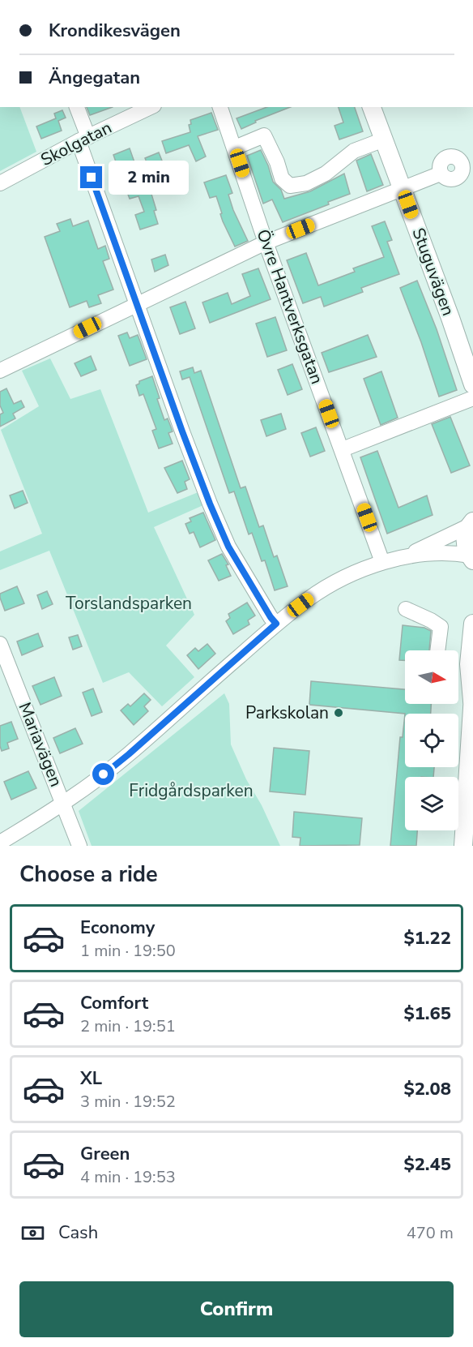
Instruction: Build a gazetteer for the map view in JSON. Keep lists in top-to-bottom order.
{
  "streets": {
    "main road": ["Stuguvägen"],
    "street": ["Skolgatan", "Övre Hantverksgatan", "Mariavägen"]
  },
  "parks": ["Torslandsparken", "Fridgårdsparken"],
  "places": ["Parkskolan"],
  "north": "right",
  "page": {
    "banner": ["Krondikesvägen", "Ängegatan"],
    "bubble": "2 min",
    "heading": "Choose a ride",
    "list": [
      {
        "name": "Economy",
        "note": "1 min · 19:50",
        "value": "$1.22"
      },
      {
        "name": "Comfort",
        "note": "2 min · 19:51",
        "value": "$1.65"
      },
      {
        "name": "XL",
        "note": "3 min · 19:52",
        "value": "$2.08"
      },
      {
        "name": "Green",
        "note": "4 min · 19:53",
        "value": "$2.45"
      }
    ],
    "pay": ["Cash", "470 m"],
    "buttons": "Confirm"
  }
}
